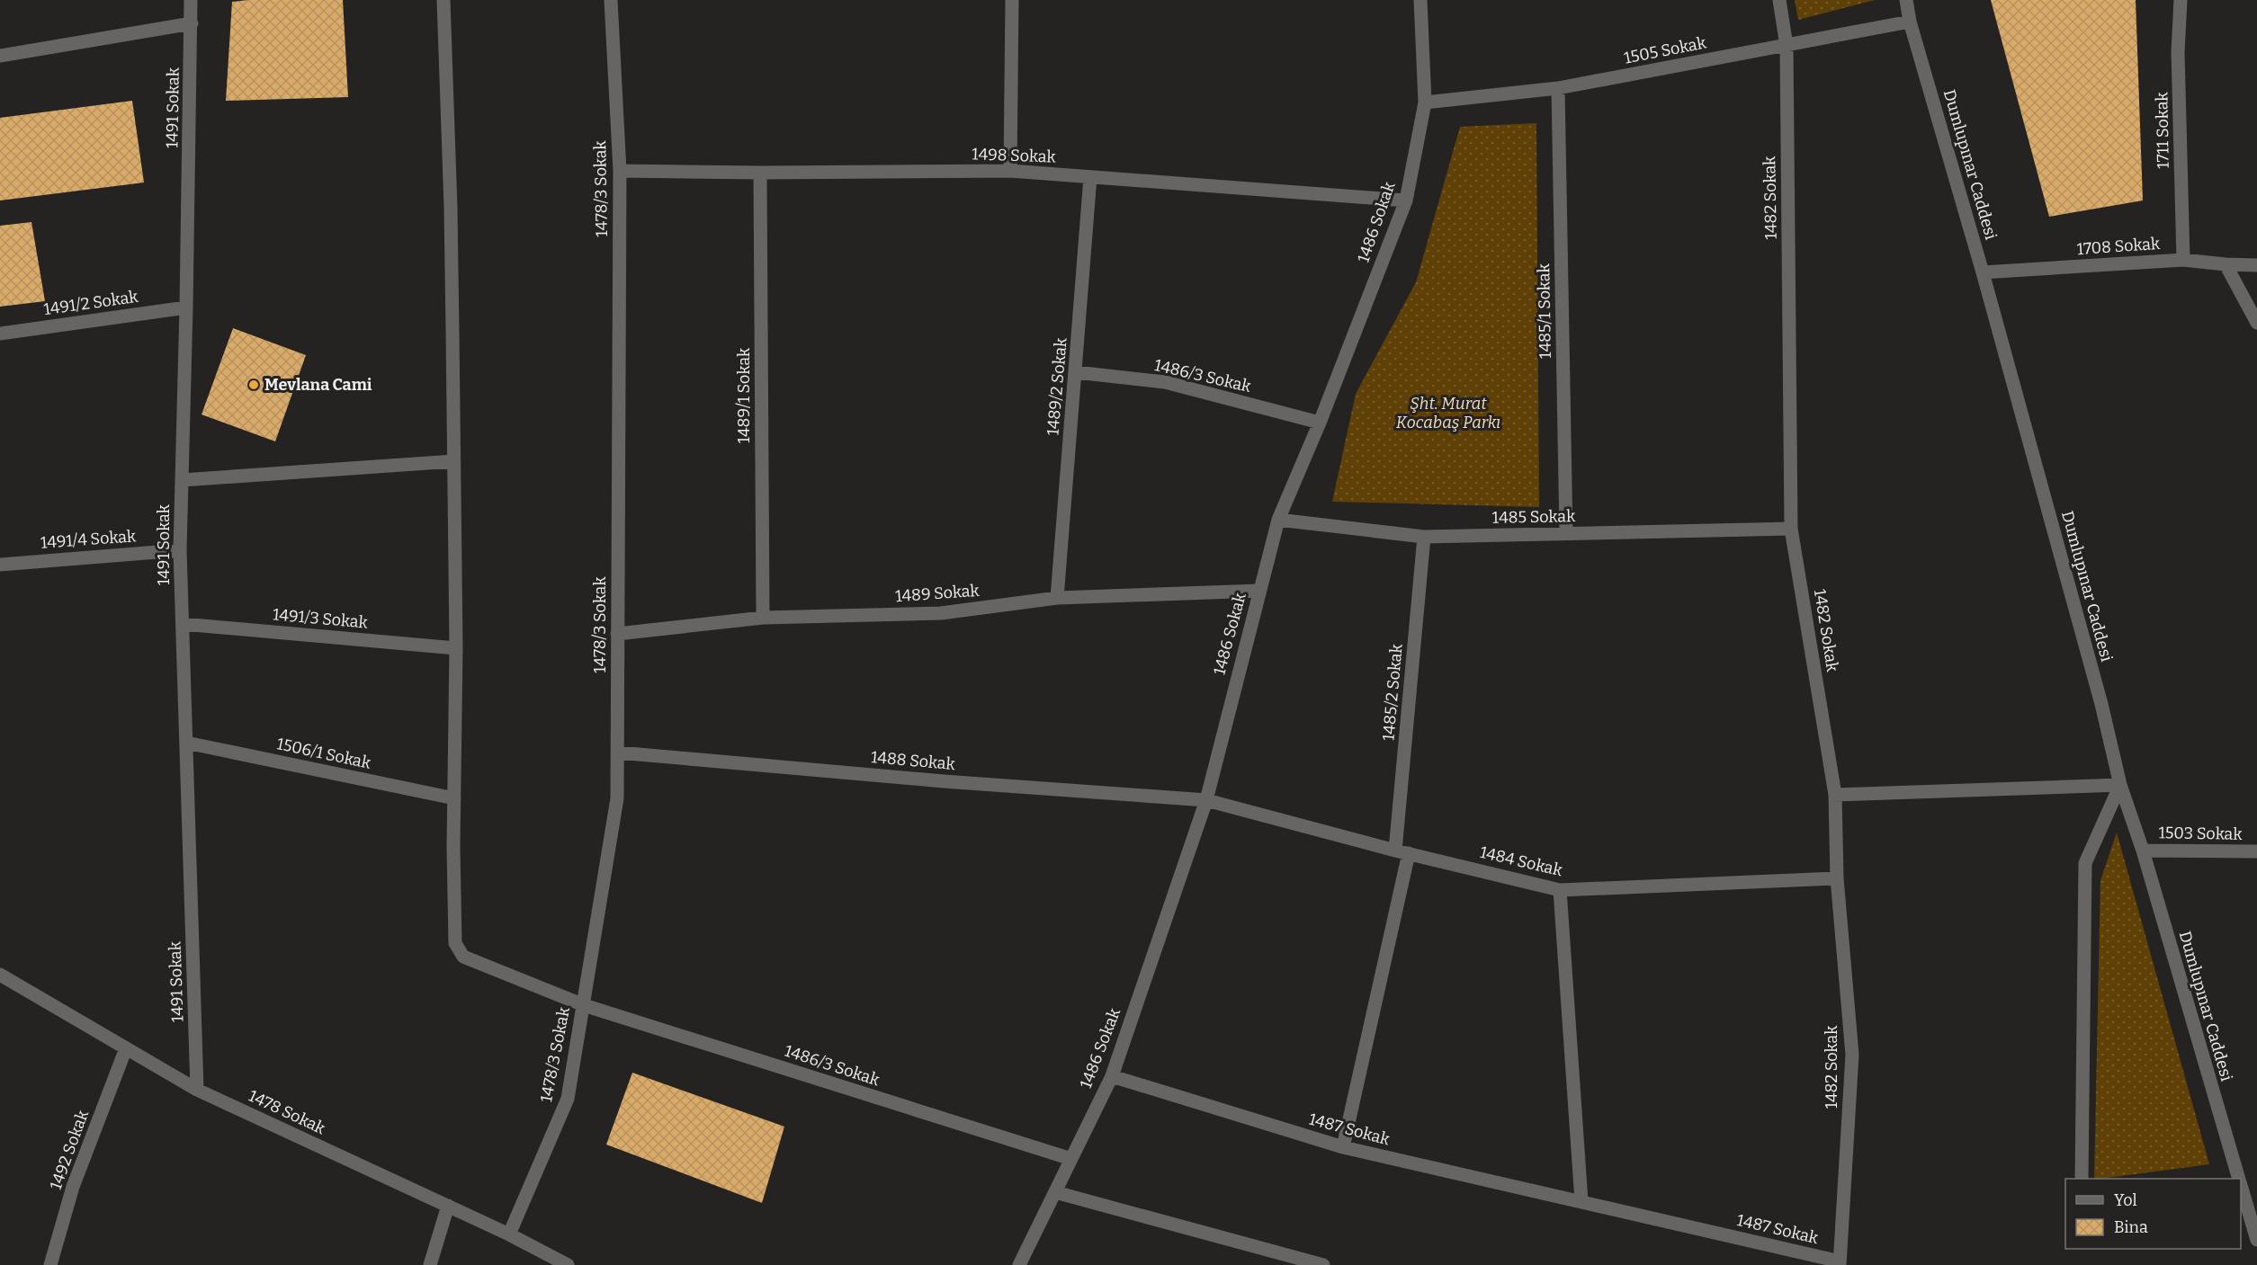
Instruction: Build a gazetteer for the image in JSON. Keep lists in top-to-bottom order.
{
  "streets": {
    "street": [
      "1505 Sokak",
      "1491 Sokak",
      "1711 Sokak",
      "1498 Sokak",
      "Dumlupınar Caddesi",
      "1478/3 Sokak",
      "1482 Sokak",
      "1486 Sokak",
      "1708 Sokak",
      "1491/2 Sokak",
      "1485/1 Sokak",
      "1486/3 Sokak",
      "1489/2 Sokak",
      "1489/1 Sokak",
      "1485 Sokak",
      "1491/4 Sokak",
      "1489 Sokak",
      "1491/3 Sokak",
      "1485/2 Sokak",
      "1506/1 Sokak",
      "1488 Sokak",
      "1503 Sokak",
      "1484 Sokak",
      "1478 Sokak",
      "1487 Sokak",
      "1492 Sokak"
    ]
  },
  "crossings": [
    ["1505 Sokak", "Dumlupınar Caddesi"],
    ["1505 Sokak", "1482 Sokak"],
    ["1505 Sokak", "1486 Sokak"],
    ["1505 Sokak", "1485/1 Sokak"],
    ["1491 Sokak", "1491/2 Sokak"],
    ["1491 Sokak", "1491/4 Sokak"],
    ["1491 Sokak", "1491/3 Sokak"],
    ["1491 Sokak", "1506/1 Sokak"],
    ["1491 Sokak", "1478 Sokak"],
    ["1711 Sokak", "1708 Sokak"],
    ["1498 Sokak", "1478/3 Sokak"],
    ["1498 Sokak", "1486 Sokak"],
    ["1498 Sokak", "1489/2 Sokak"],
    ["1498 Sokak", "1489/1 Sokak"],
    ["Dumlupınar Caddesi", "1708 Sokak"],
    ["Dumlupınar Caddesi", "1503 Sokak"],
    ["1478/3 Sokak", "1486/3 Sokak"],
    ["1478/3 Sokak", "1489 Sokak"],
    ["1478/3 Sokak", "1488 Sokak"],
    ["1478/3 Sokak", "1478 Sokak"],
    ["1482 Sokak", "1485 Sokak"],
    ["1482 Sokak", "1484 Sokak"],
    ["1482 Sokak", "1487 Sokak"],
    ["1486 Sokak", "1486/3 Sokak"],
    ["1486 Sokak", "1485 Sokak"],
    ["1486 Sokak", "1489 Sokak"],
    ["1486 Sokak", "1488 Sokak"],
    ["1486 Sokak", "1484 Sokak"],
    ["1486 Sokak", "1487 Sokak"],
    ["1485/1 Sokak", "1485 Sokak"],
    ["1486/3 Sokak", "1489/2 Sokak"],
    ["1486/3 Sokak", "1491/3 Sokak"],
    ["1486/3 Sokak", "1506/1 Sokak"],
    ["1489/2 Sokak", "1489 Sokak"],
    ["1489/1 Sokak", "1489 Sokak"],
    ["1485 Sokak", "1485/2 Sokak"],
    ["1485/2 Sokak", "1484 Sokak"],
    ["1485/2 Sokak", "1487 Sokak"],
    ["1488 Sokak", "1484 Sokak"],
    ["1478 Sokak", "1492 Sokak"]
  ],
  "parks": ["Şht. Murat Kocabaş Parkı"],
  "places": ["Mevlana Cami"],
  "legend": ["Yol", "Bina"]
}
